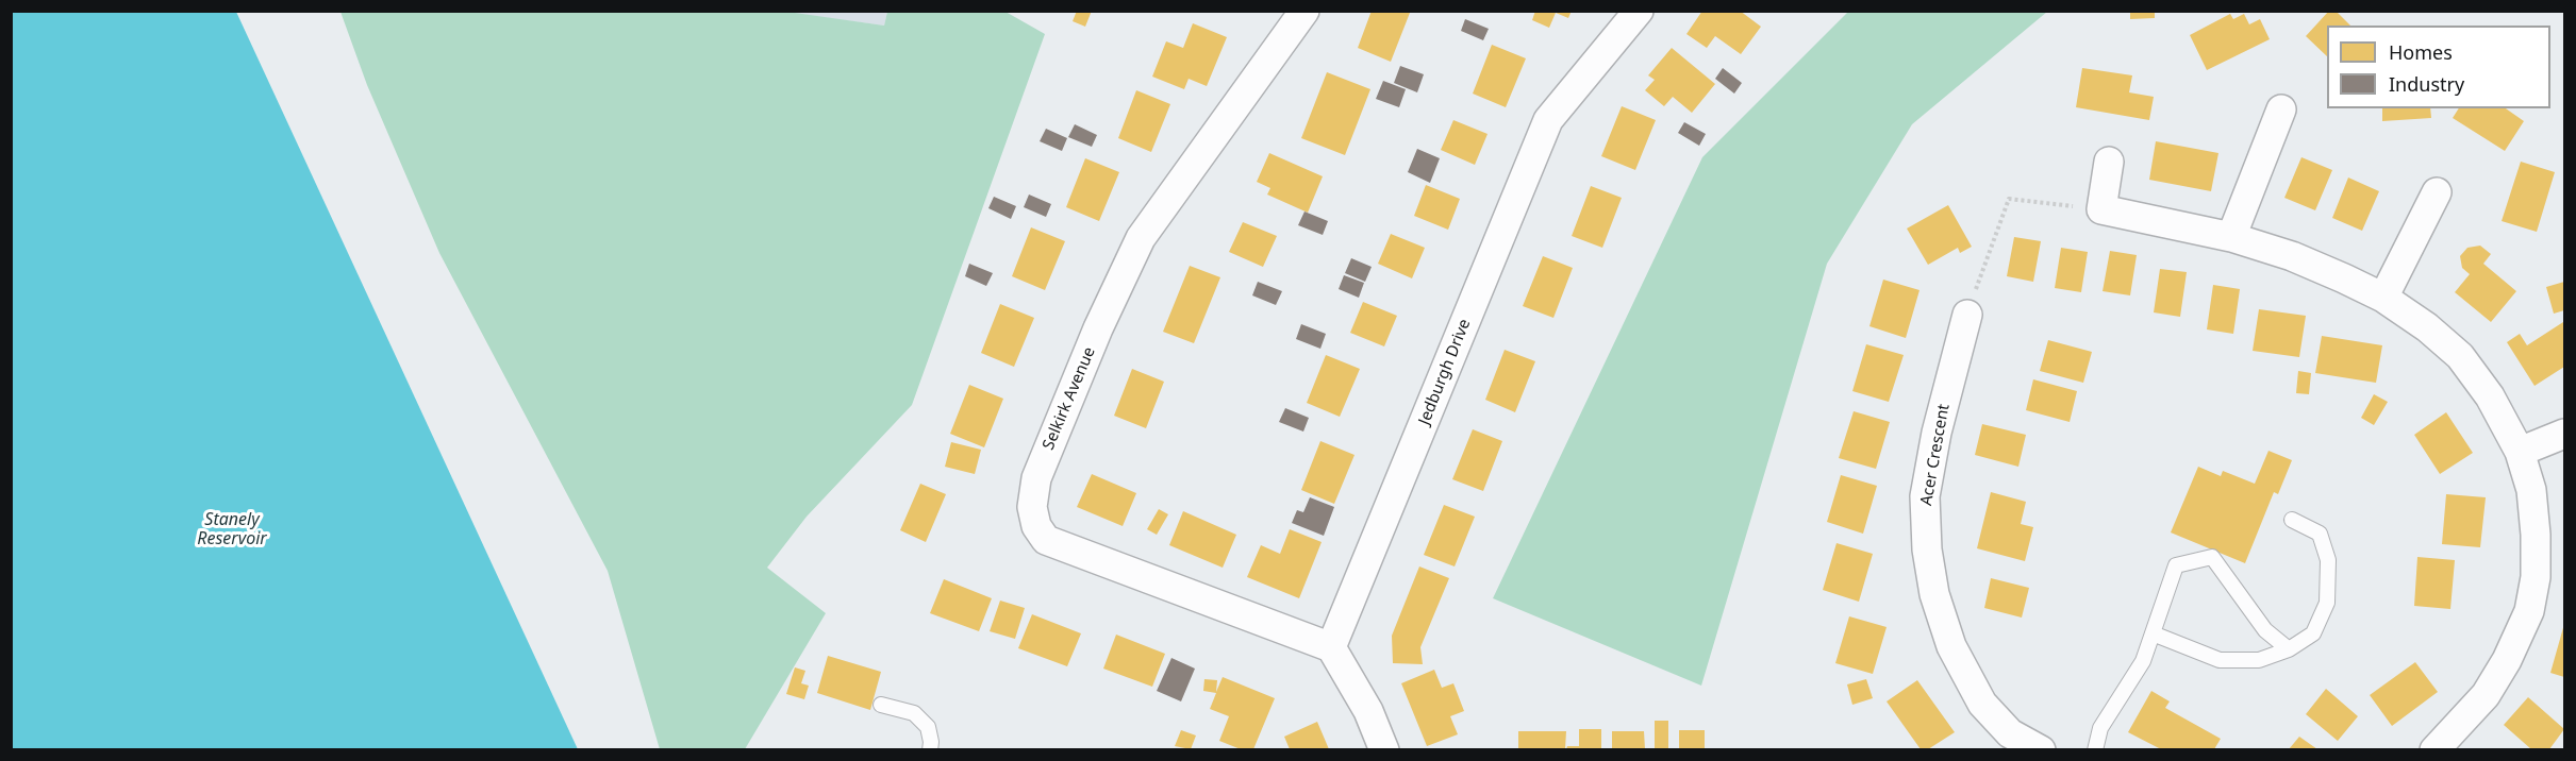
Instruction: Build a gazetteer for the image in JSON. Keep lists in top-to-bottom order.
{
  "streets": {
    "street": ["Jedburgh Drive", "Selkirk Avenue", "Acer Crescent"]
  },
  "crossings": [
    ["Jedburgh Drive", "Selkirk Avenue"]
  ],
  "water": ["Stanely Reservoir"],
  "legend": ["Homes", "Industry"]
}
